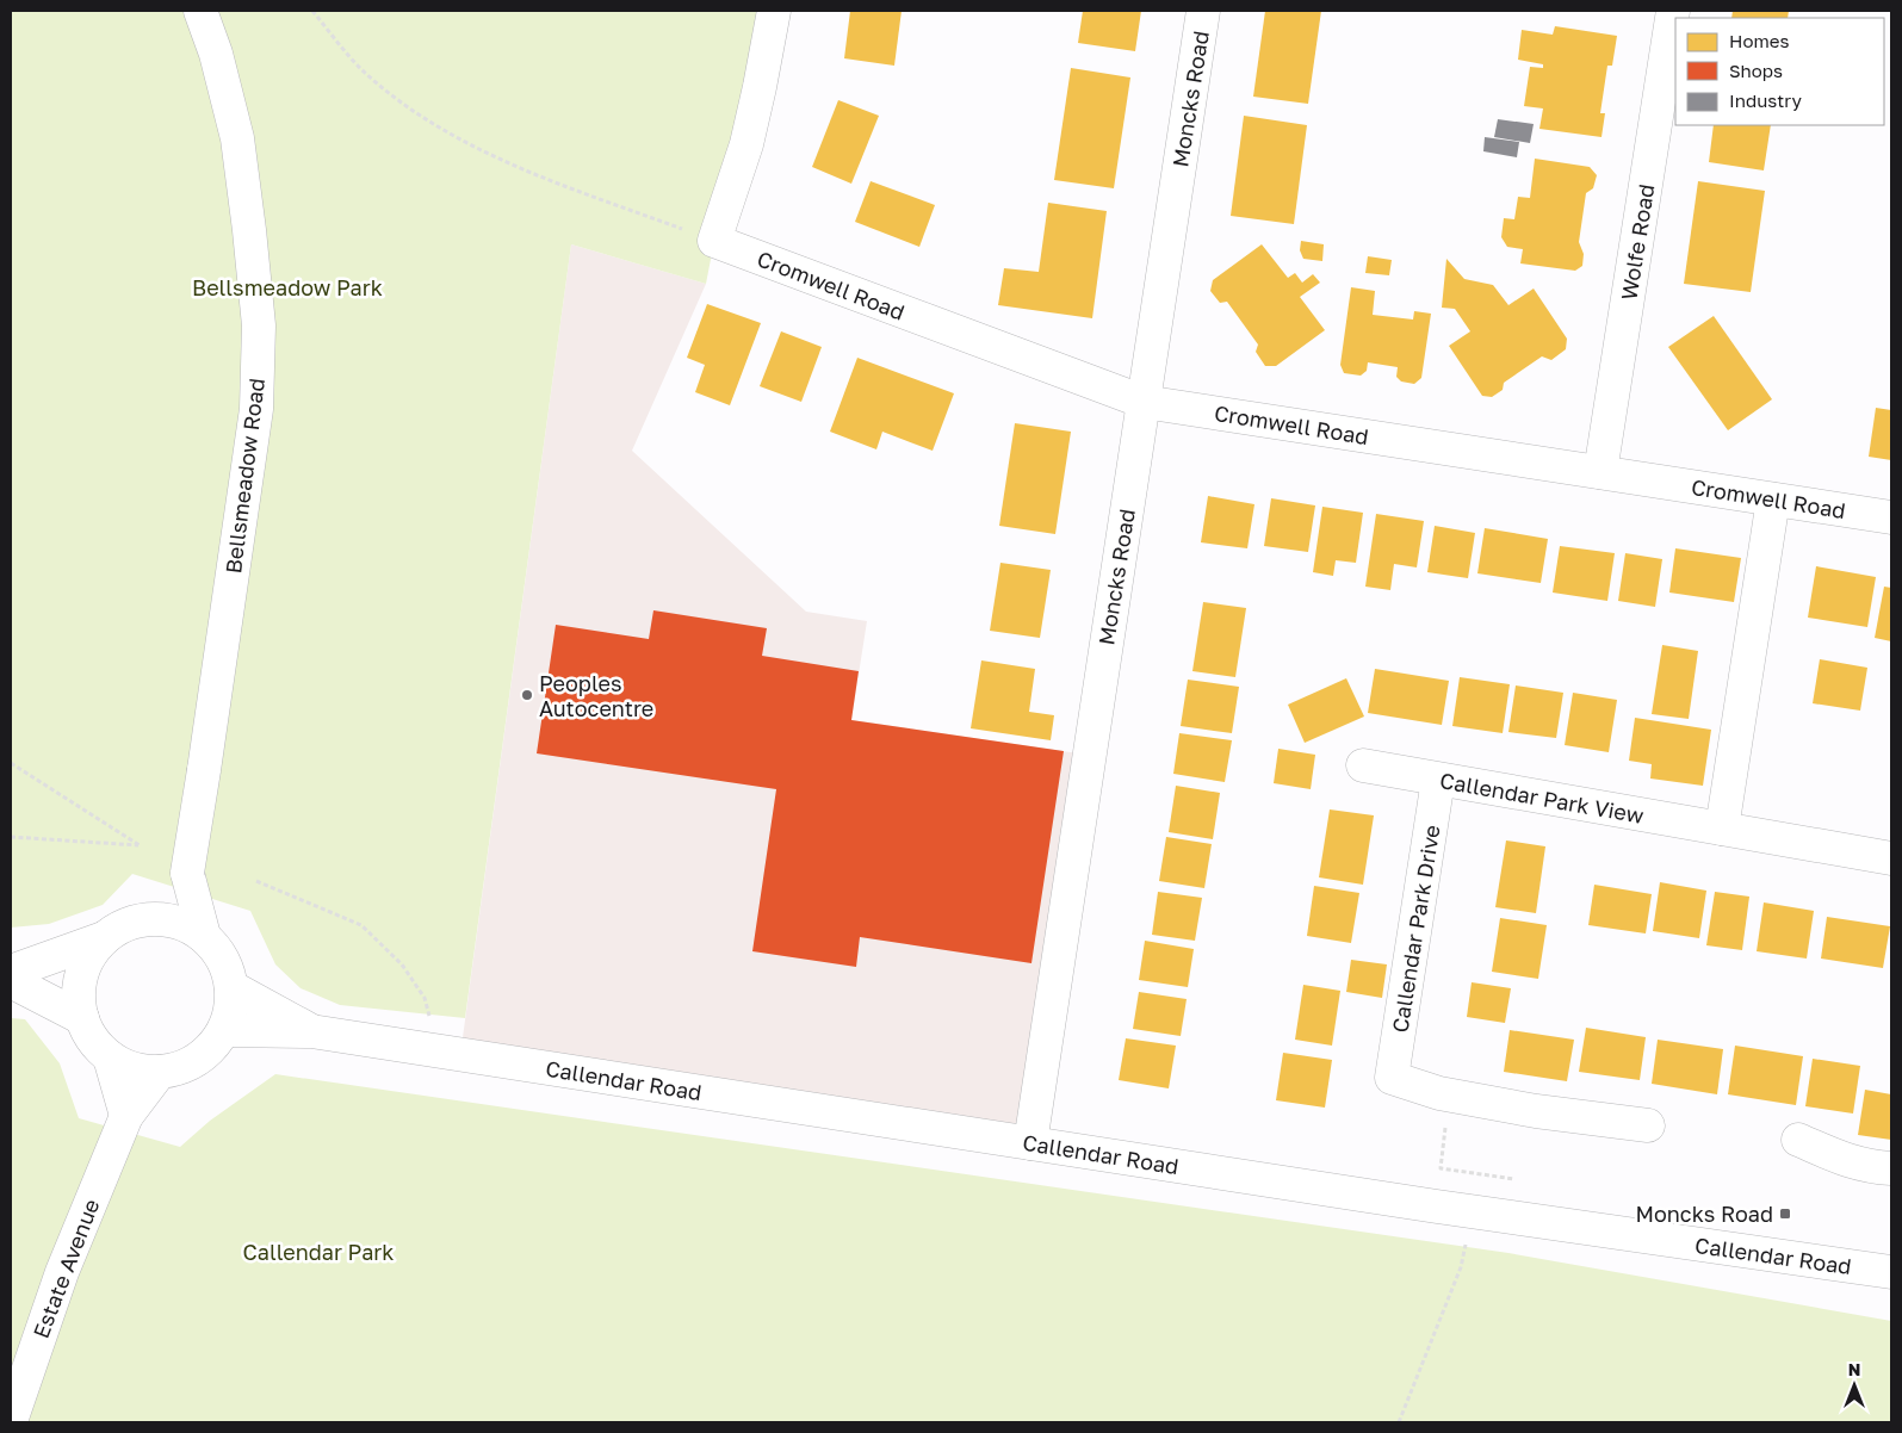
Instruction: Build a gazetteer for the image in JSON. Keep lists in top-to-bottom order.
{
  "streets": {
    "street": [
      "Moncks Road",
      "Wolfe Road",
      "Cromwell Road",
      "Bellsmeadow Road",
      "Callendar Park View",
      "Callendar Park Drive",
      "Callendar Road",
      "Estate Avenue"
    ]
  },
  "crossings": [
    ["Moncks Road", "Cromwell Road"],
    ["Moncks Road", "Callendar Road"],
    ["Wolfe Road", "Cromwell Road"],
    ["Bellsmeadow Road", "Callendar Road"],
    ["Bellsmeadow Road", "Estate Avenue"],
    ["Callendar Park View", "Callendar Park Drive"],
    ["Callendar Road", "Estate Avenue"]
  ],
  "parks": ["Bellsmeadow Park", "Callendar Park"],
  "places": {
    "other": ["Peoples Autocentre"],
    "transit": ["Moncks Road"]
  },
  "legend": ["Homes", "Shops", "Industry"],
  "north": "top"
}
